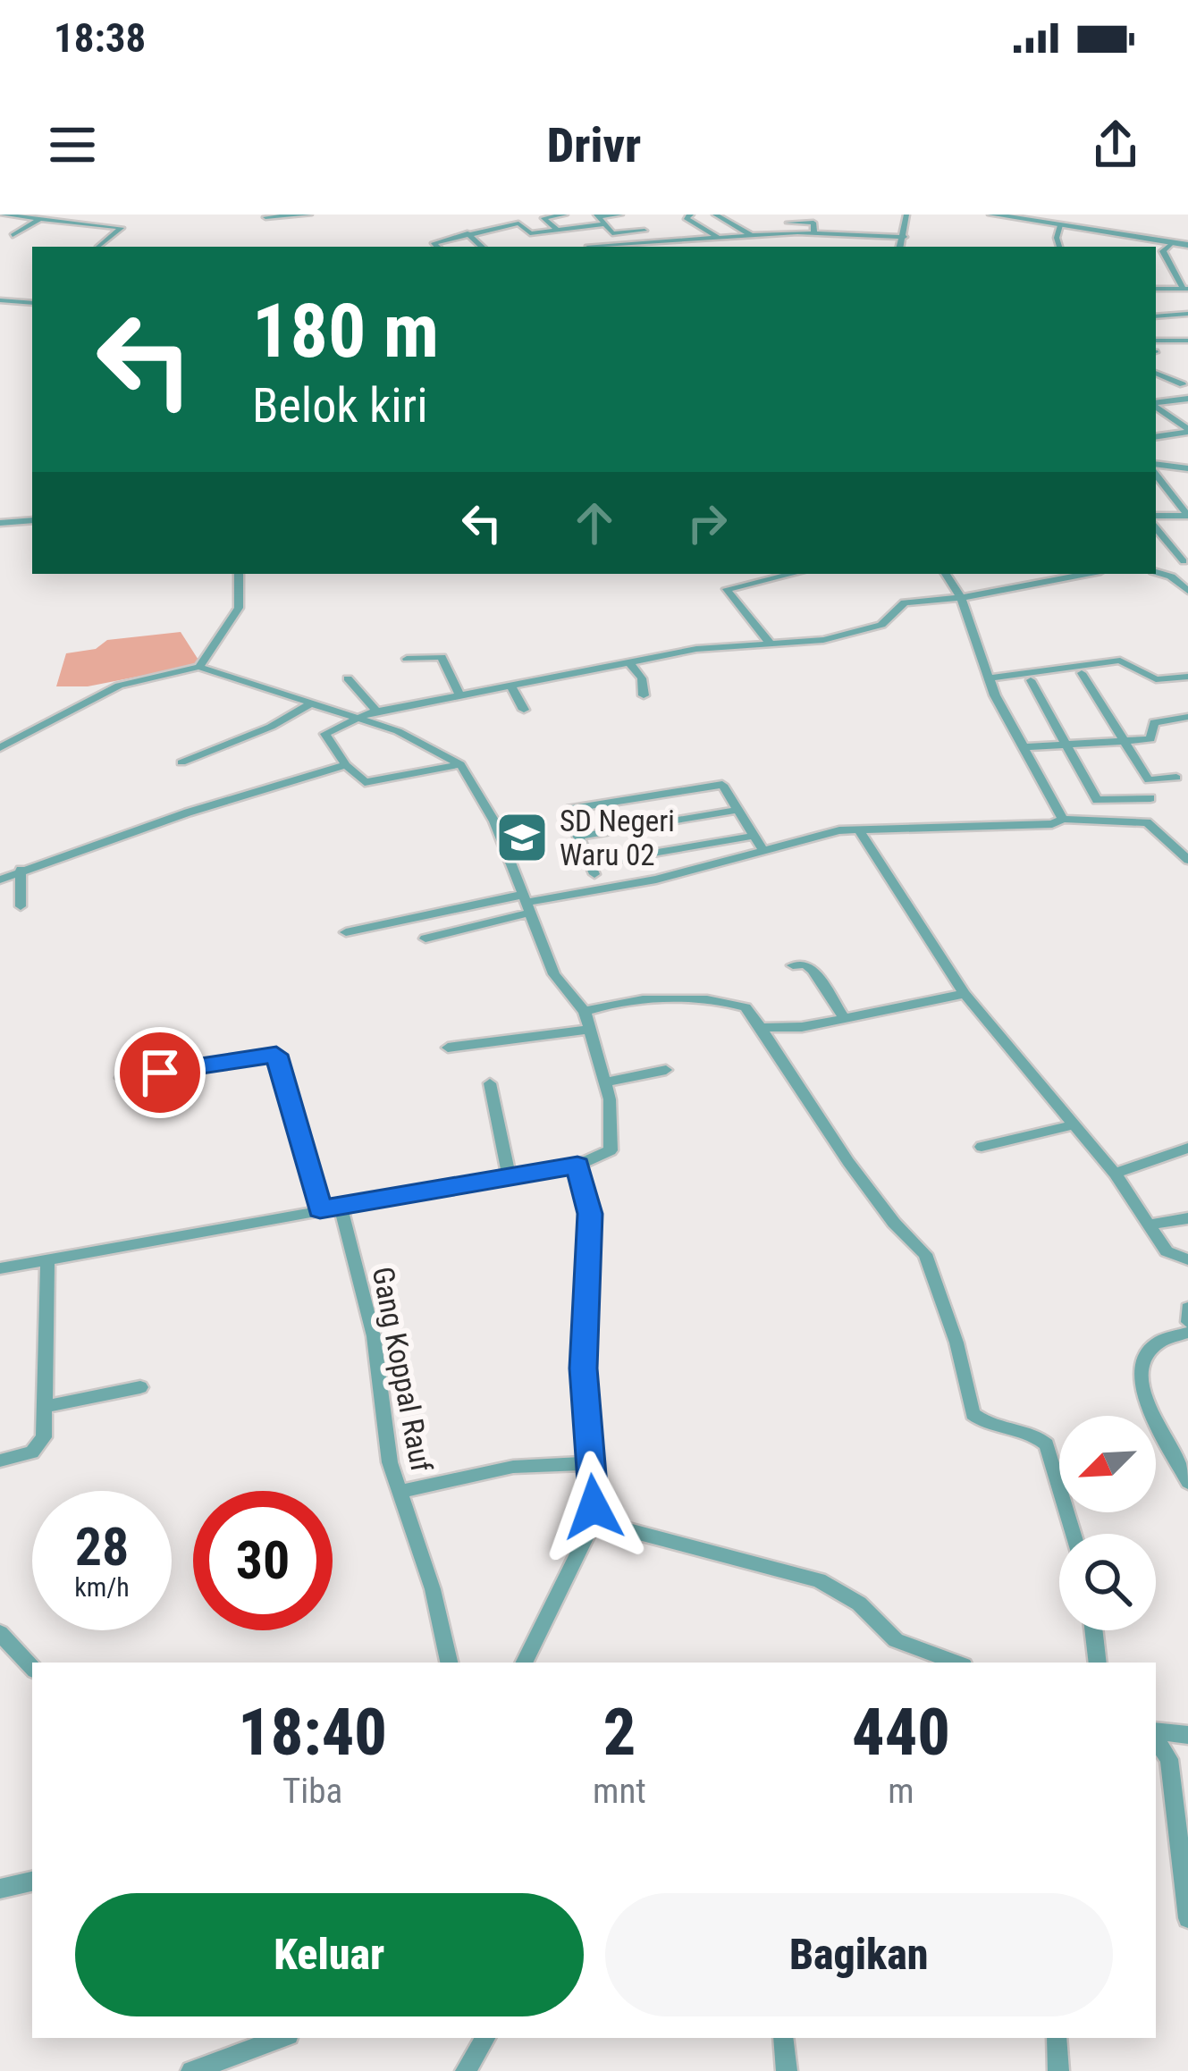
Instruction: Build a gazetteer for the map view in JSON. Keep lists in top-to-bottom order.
{
  "streets": {
    "street": ["Gang Koppal Rauf"]
  },
  "places": {
    "school or university": ["SD Negeri Waru 02"]
  },
  "north": "bottom left",
  "page": {
    "status": "18:38",
    "header": "Drivr",
    "turn": ["180 m", "Belok kiri"],
    "speed": "28 km/h",
    "limit": "30",
    "eta": [
      "18:40",
      "Tiba",
      "2",
      "mnt",
      "440",
      "m"
    ],
    "buttons": ["Keluar", "Bagikan"]
  }
}
